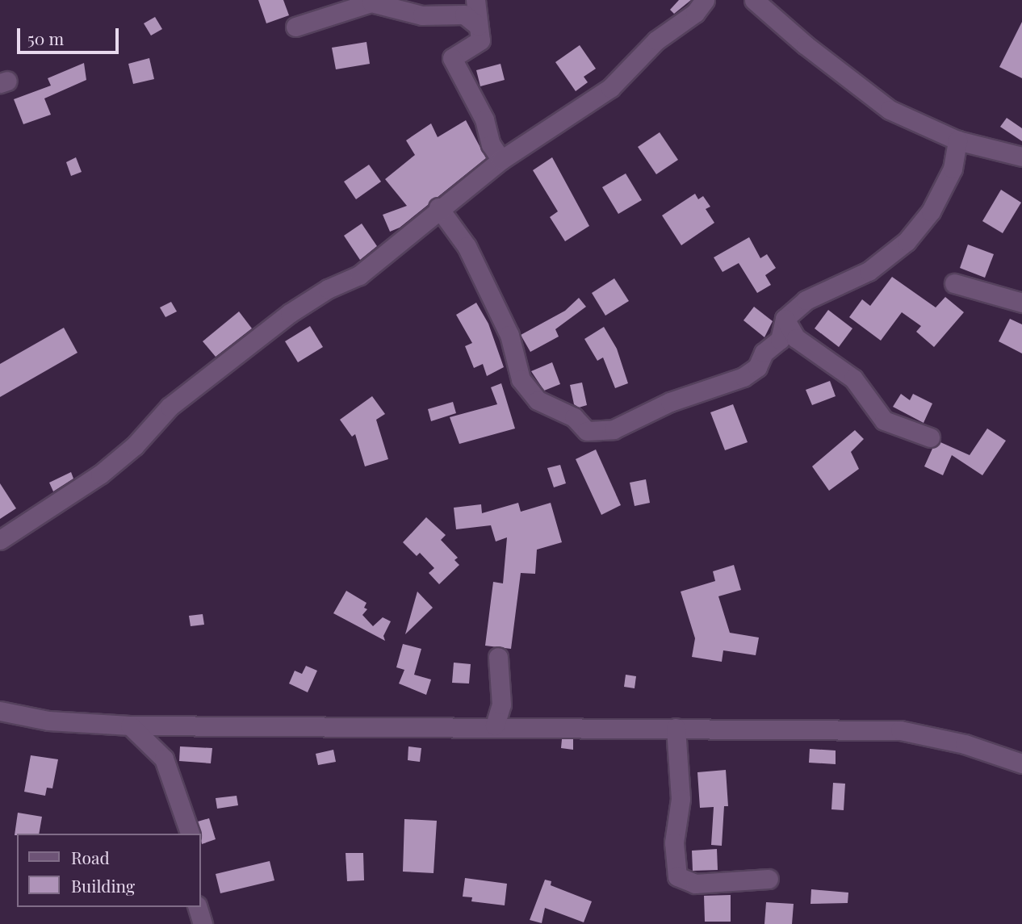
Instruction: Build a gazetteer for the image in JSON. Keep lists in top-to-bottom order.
{
  "legend": ["Road", "Building"],
  "scale_bar": "50 m"
}
